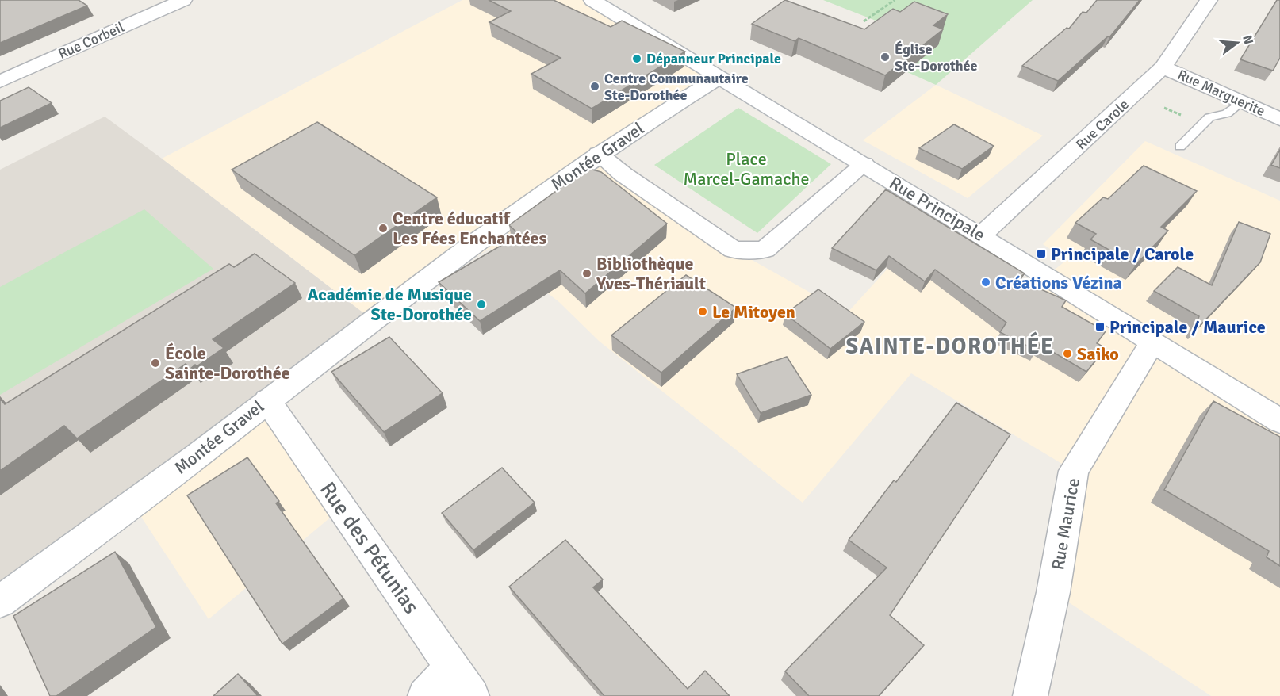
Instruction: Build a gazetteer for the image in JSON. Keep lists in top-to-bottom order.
{
  "streets": {
    "street": [
      "Rue Corbeil",
      "Rue Marguerite",
      "Rue Carole",
      "Montée Gravel",
      "Rue Principale",
      "Rue Maurice",
      "Rue des Pétunias"
    ]
  },
  "crossings": [
    ["Rue Marguerite", "Rue Carole"],
    ["Rue Carole", "Rue Principale"],
    ["Montée Gravel", "Rue Principale"],
    ["Montée Gravel", "Rue des Pétunias"],
    ["Rue Principale", "Rue Maurice"]
  ],
  "districts": ["SAINTE-DOROTHÉE"],
  "parks": ["Place Marcel-Gamache"],
  "places": {
    "other": [
      "Église Ste-Dorothée",
      "Dépanneur Principale",
      "Centre Communautaire Ste-Dorothée",
      "Centre éducatif Les Fées Enchantées",
      "Bibliothèque Yves-Thériault",
      "Créations Vézina",
      "Académie de Musique Ste-Dorothée",
      "Le Mitoyen",
      "Saiko",
      "École Sainte-Dorothée"
    ],
    "transit": ["Principale / Carole", "Principale / Maurice"]
  },
  "north": "right"
}
